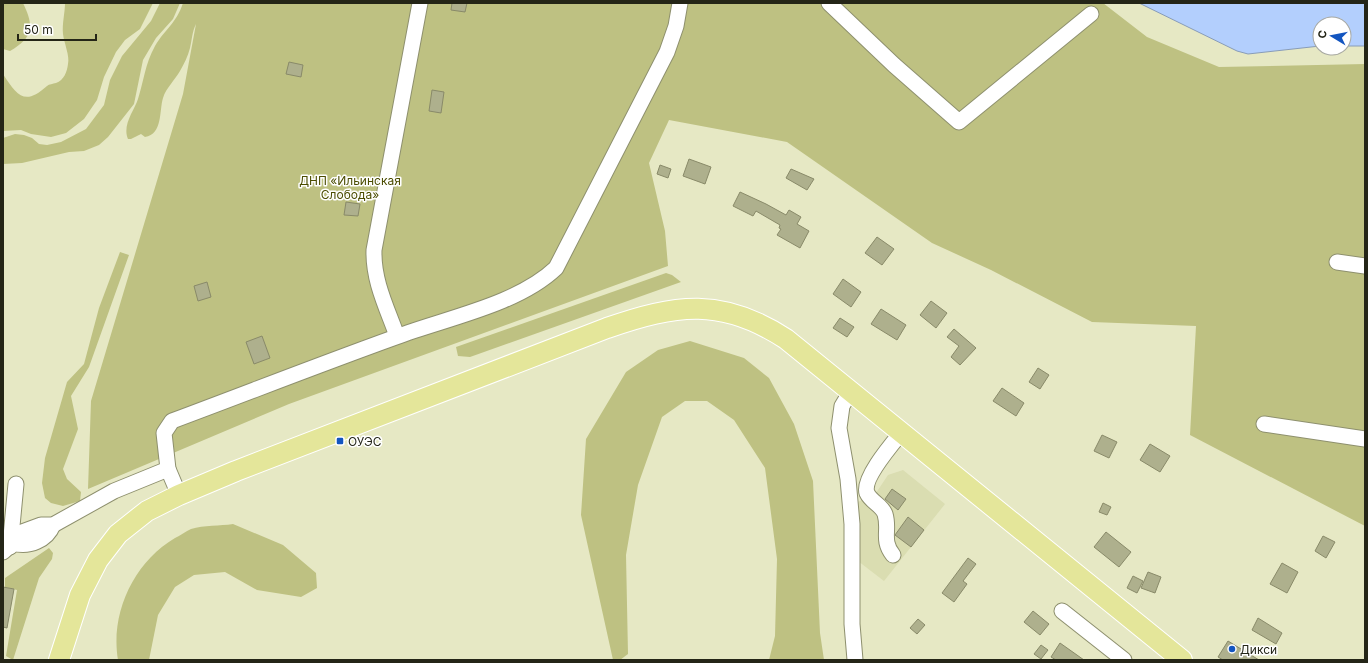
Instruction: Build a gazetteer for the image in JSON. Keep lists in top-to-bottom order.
{
  "parks": ["ДНП «Ильинская Слобода»"],
  "places": {
    "transit": ["ОУЭС"],
    "other": ["Дикси"]
  },
  "scale_bar": "50 m",
  "north": "left"
}
